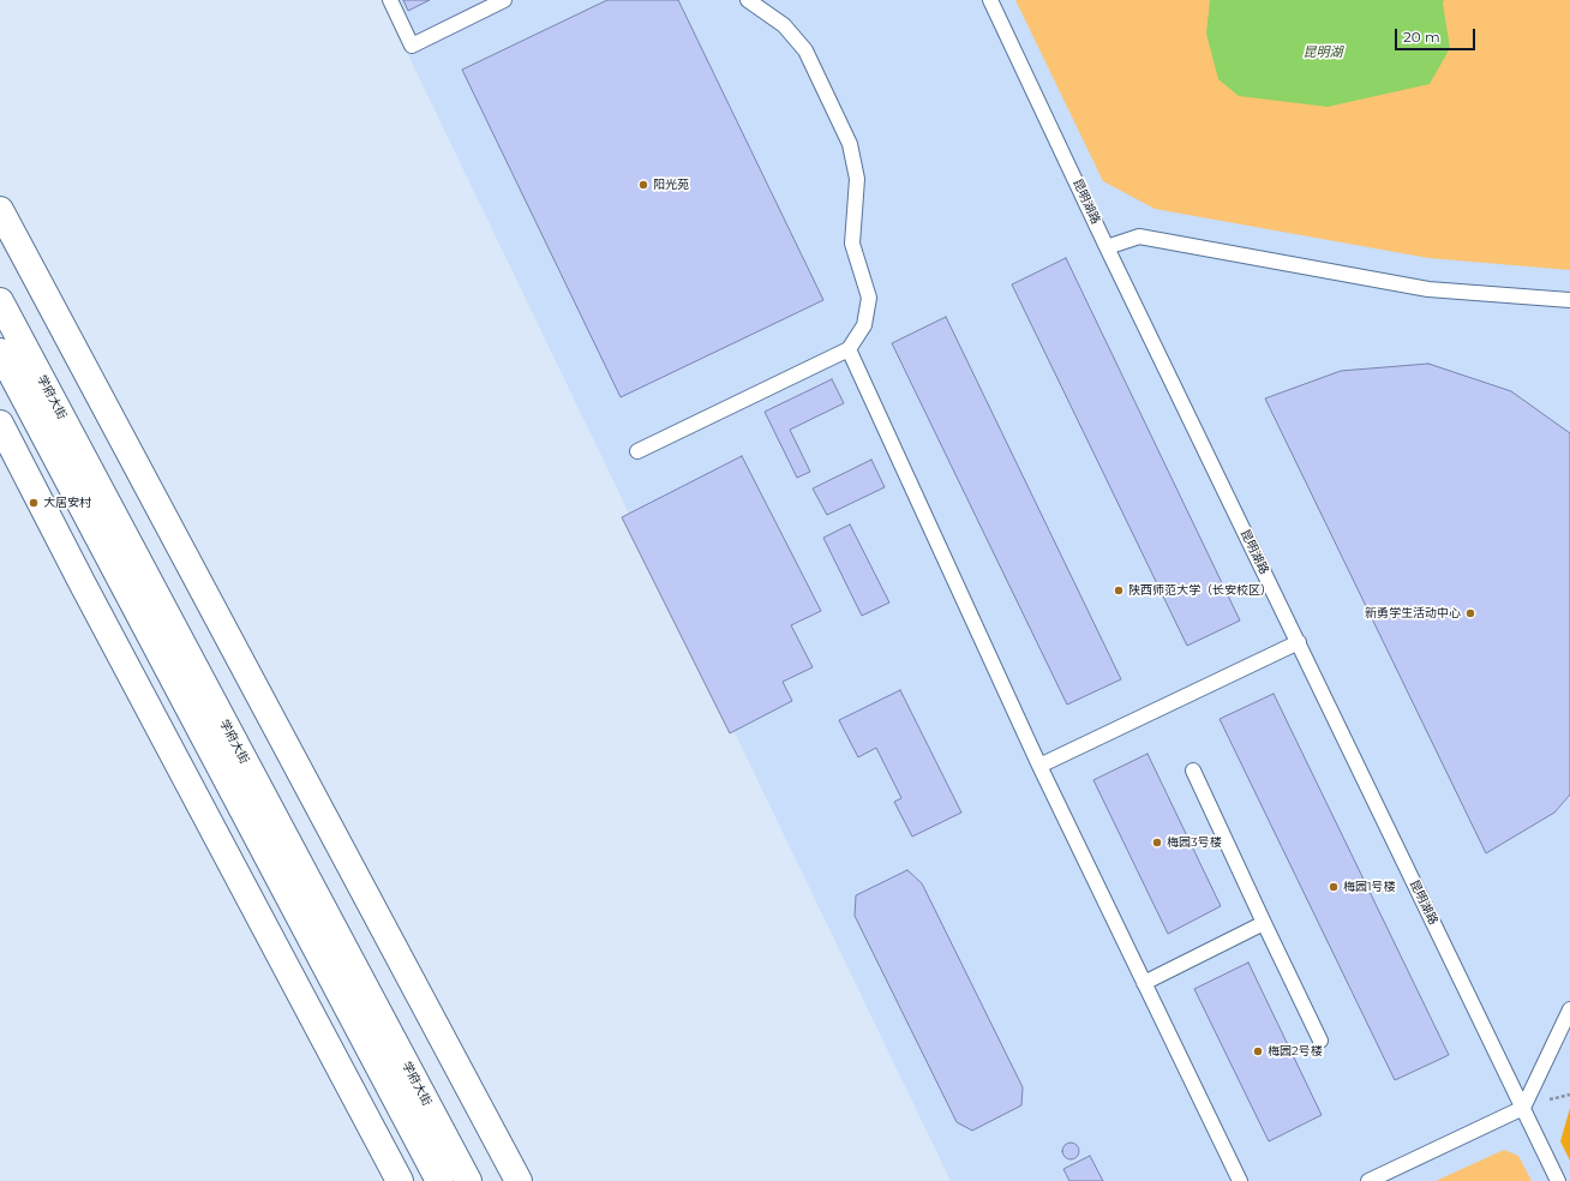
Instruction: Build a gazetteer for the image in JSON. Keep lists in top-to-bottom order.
{
  "streets": {
    "street": ["学府大街"],
    "lane": ["昆明湖路"]
  },
  "water": ["昆明湖"],
  "places": [
    "阳光苑",
    "大居安村",
    "陕西师范大学（长安校区）",
    "新勇学生活动中心",
    "梅园3号楼",
    "梅园1号楼",
    "梅园2号楼"
  ],
  "scale_bar": "20 m"
}
